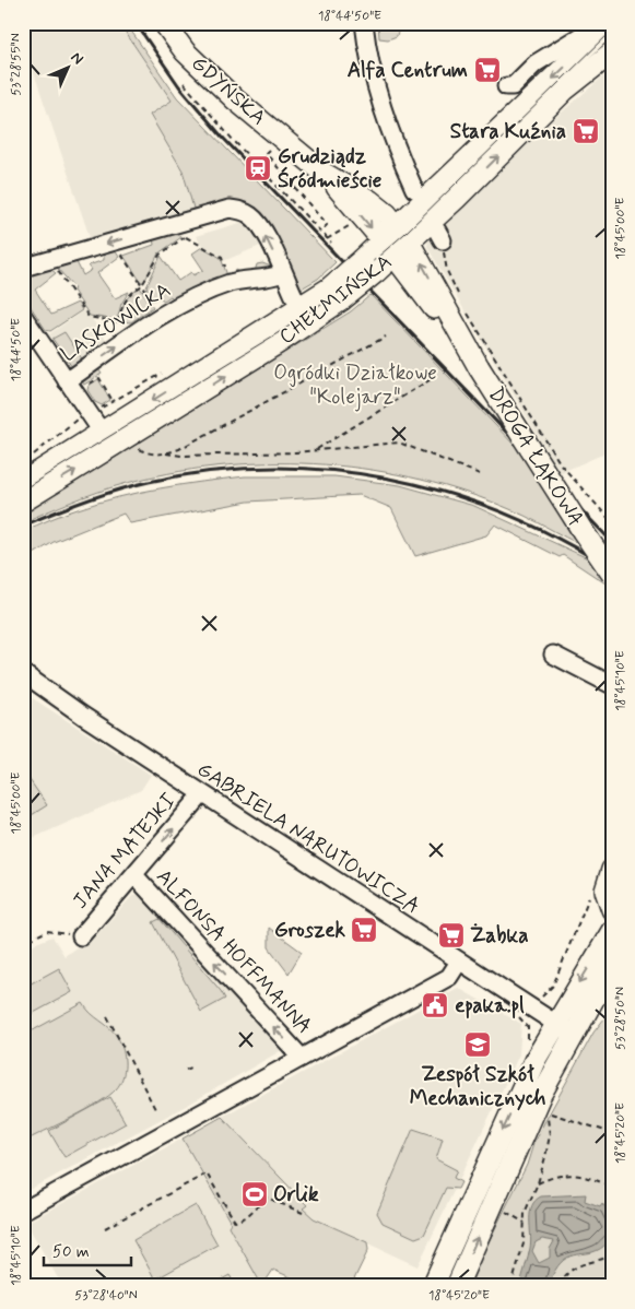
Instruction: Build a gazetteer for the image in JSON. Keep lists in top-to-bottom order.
{
  "streets": {
    "main road": ["GDYŃSKA", "CHEŁMIŃSKA", "DROGA ŁĄKOWA"],
    "street": [
      "LASKOWICKA",
      "GABRIELA NARUTOWICZA",
      "JANA MATEJKI",
      "ALFONSA HOFFMANNA"
    ]
  },
  "crossings": [
    ["GDYŃSKA", "CHEŁMIŃSKA"],
    ["GDYŃSKA", "DROGA ŁĄKOWA"],
    ["CHEŁMIŃSKA", "DROGA ŁĄKOWA"],
    ["GABRIELA NARUTOWICZA", "JANA MATEJKI"],
    ["JANA MATEJKI", "ALFONSA HOFFMANNA"]
  ],
  "one_way": ["LASKOWICKA", "JANA MATEJKI", "ALFONSA HOFFMANNA"],
  "parks": ["Ogródki Działkowe \"Kolejarz\""],
  "places": {
    "supermarket": [
      "Alfa Centrum",
      "Stara Kuźnia",
      "Groszek",
      "Żabka"
    ],
    "station": ["Grudziądz Śródmieście"],
    "public building": ["epaka.pl"],
    "school or university": ["Zespół Szkół Mechanicznych"],
    "sports": ["Orlik"]
  },
  "scale_bar": "50 m",
  "north": "top right",
  "coordinates": [
    "18°44'50\"E",
    "53°28'55\"N",
    "18°45'00\"E",
    "18°45'10\"E",
    "53°28'50\"N",
    "18°45'20\"E",
    "53°28'40\"N"
  ]
}
